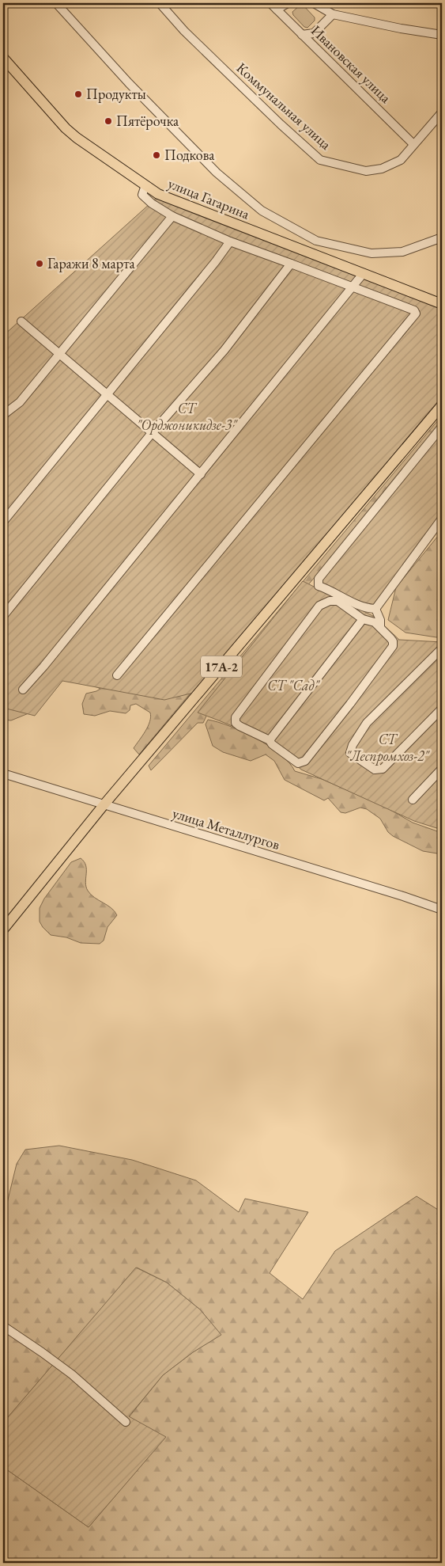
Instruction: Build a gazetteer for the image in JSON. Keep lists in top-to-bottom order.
{
  "streets": {
    "main road": ["улица Гагарина", "17А-2"],
    "street": ["Ивановская улица", "Коммунальная улица", "улица Металлургов"]
  },
  "crossings": [
    ["Ивановская улица", "Коммунальная улица"],
    ["17А-2", "улица Металлургов"]
  ],
  "parks": ["СТ \"Орджоникидзе-3\"", "СТ \"Сад\"", "СТ \"Леспромхоз-2\""],
  "places": [
    "Продукты",
    "Пятёрочка",
    "Подкова",
    "Гаражи 8 марта"
  ]
}
